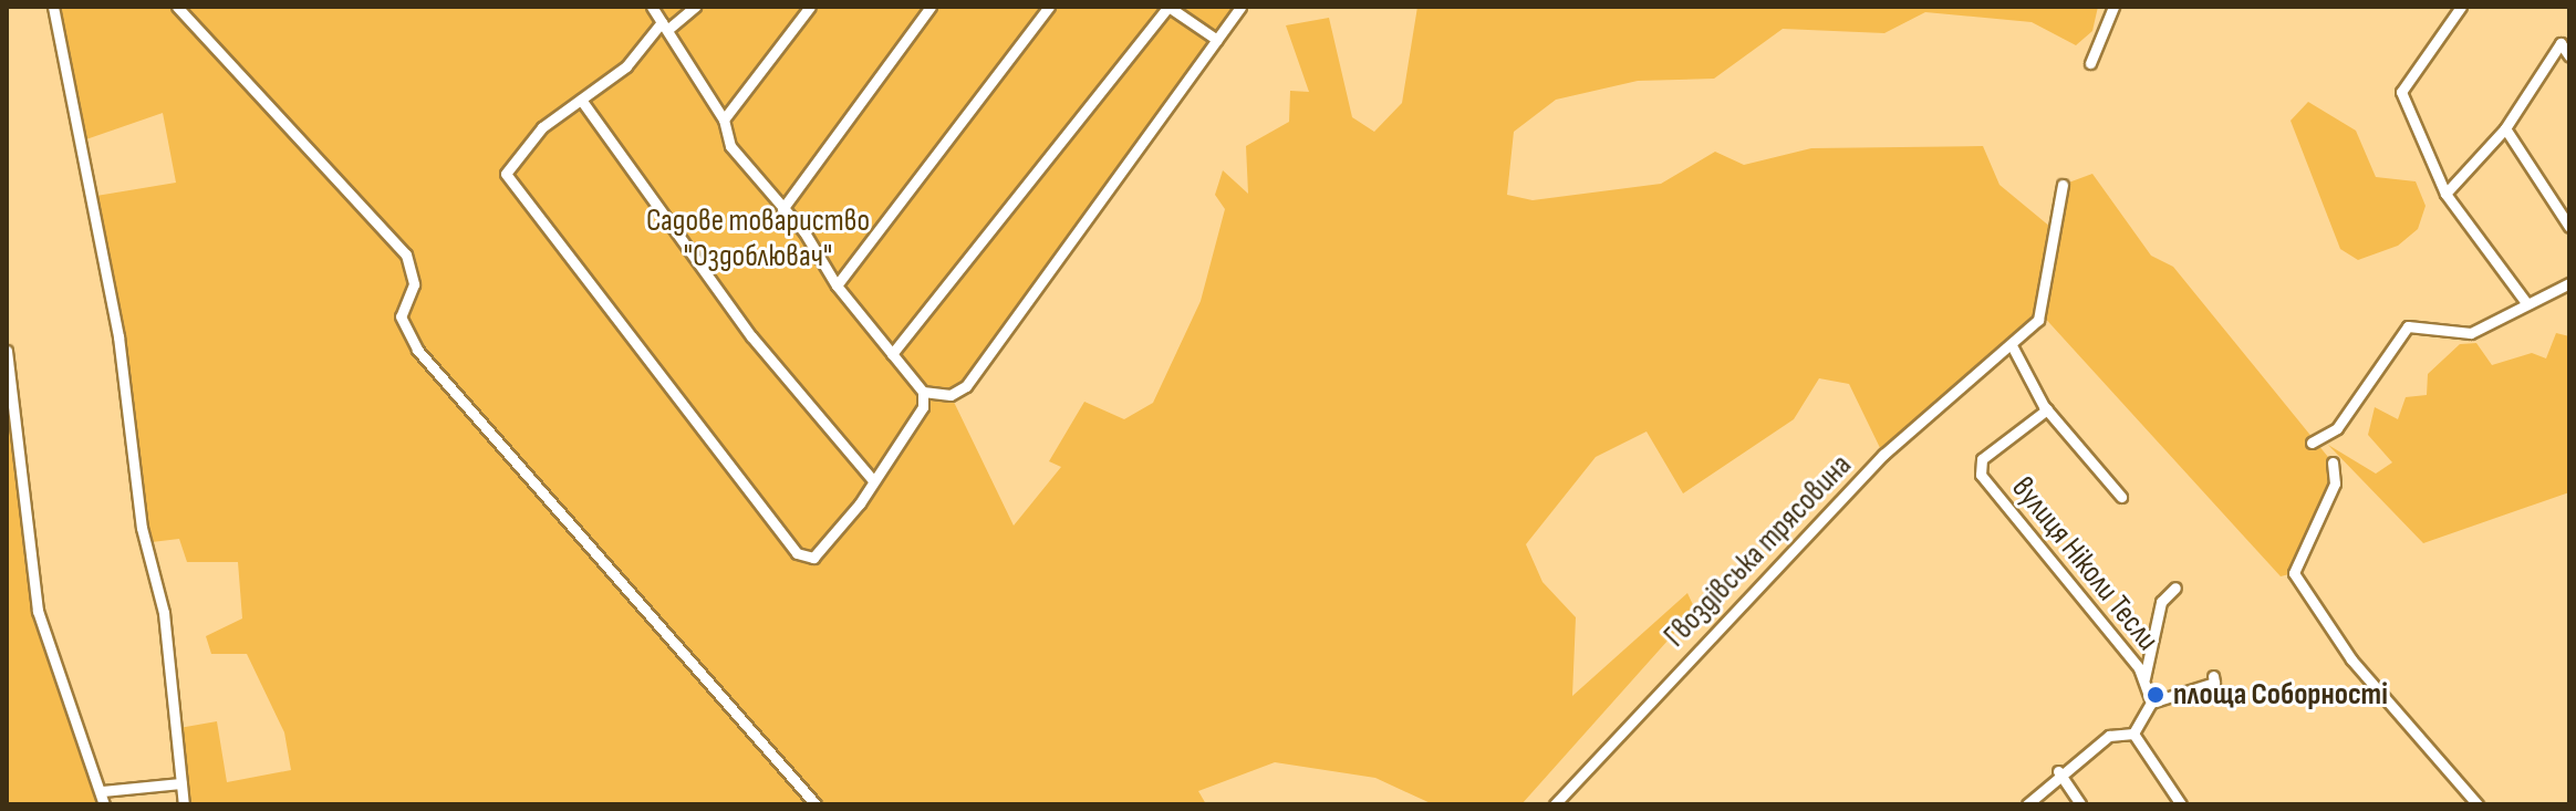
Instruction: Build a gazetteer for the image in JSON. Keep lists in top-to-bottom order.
{
  "streets": {
    "street": ["Гвоздівська трясовина", "вулиця Ніколи Тесли"]
  },
  "parks": ["Садове товариство \"Оздоблювач\""],
  "places": ["площа Соборності"]
}
